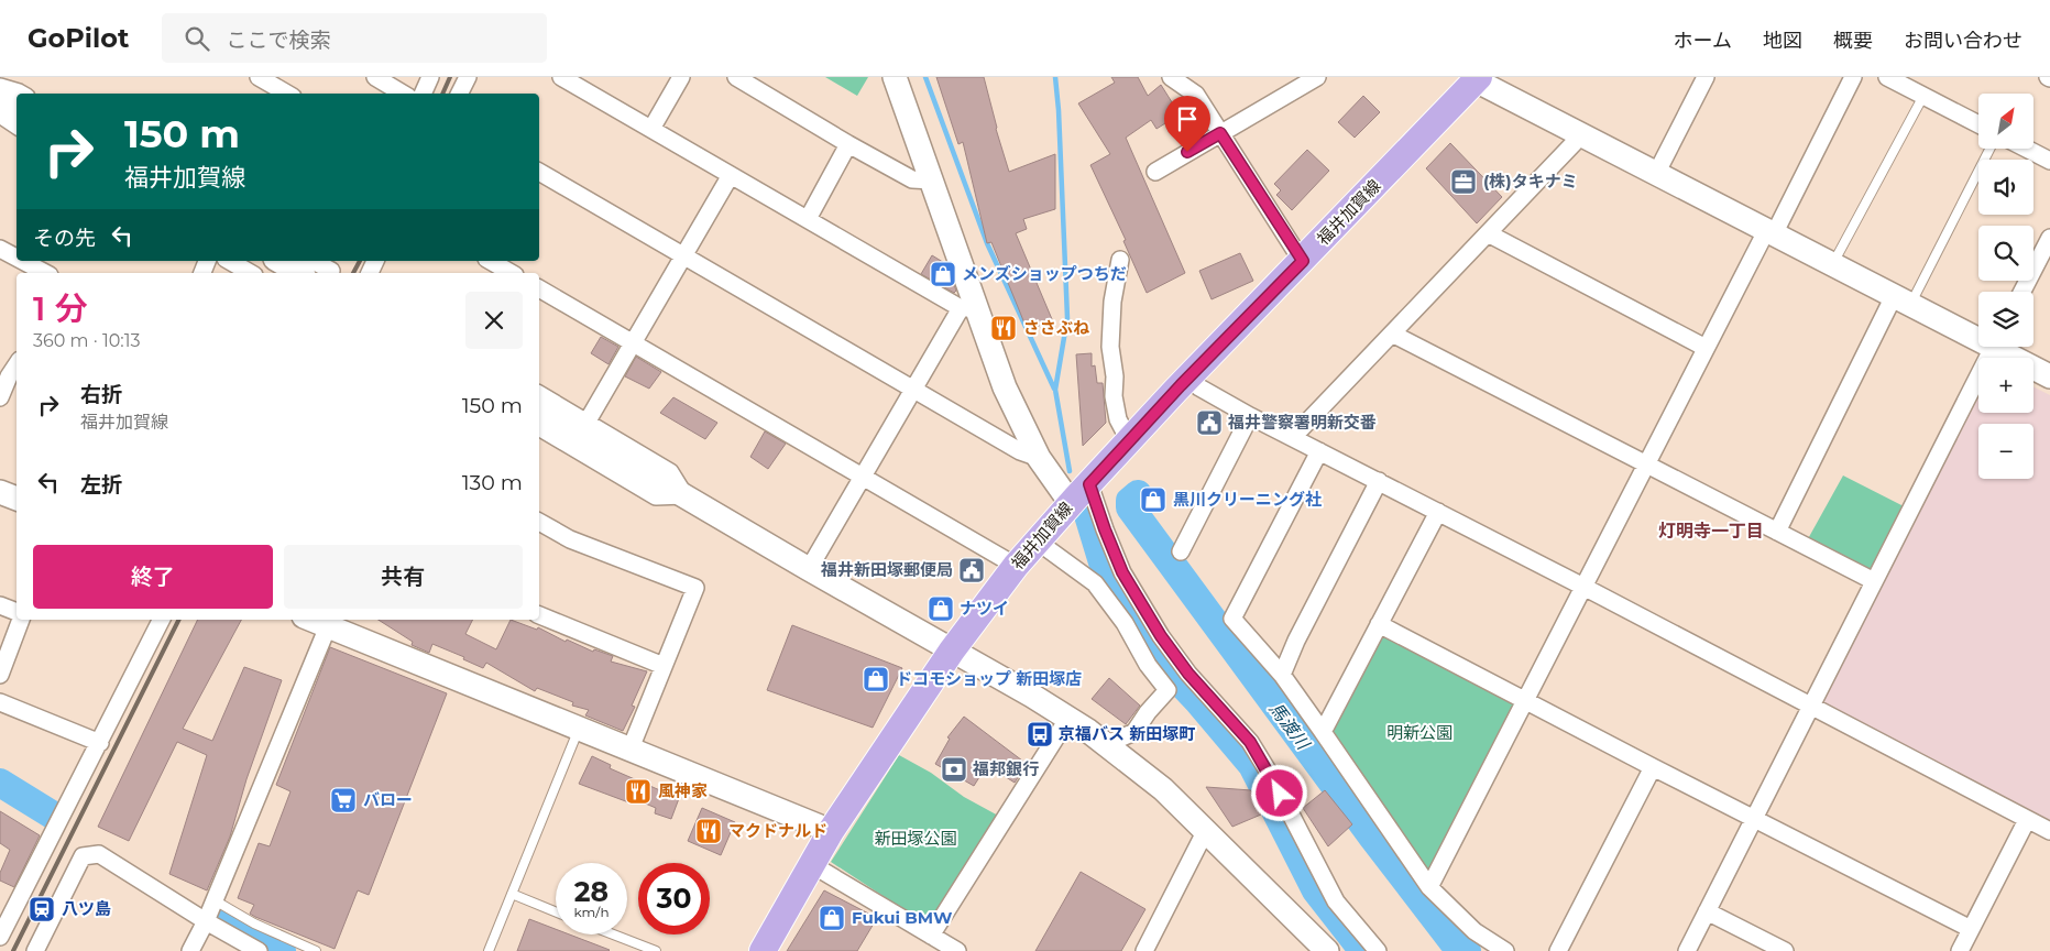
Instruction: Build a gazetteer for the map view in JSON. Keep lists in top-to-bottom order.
{
  "streets": {
    "main road": ["福井加賀線"]
  },
  "districts": ["灯明寺一丁目"],
  "water": ["馬渡川"],
  "parks": ["明新公園", "新田塚公園"],
  "places": {
    "office": ["(株)タキナミ"],
    "shop": [
      "メンズショップつちだ",
      "黒川クリーニング社",
      "ナツイ",
      "ドコモショップ 新田塚店",
      "Fukui BMW"
    ],
    "restaurant": ["ささぶね", "風神家", "マクドナルド"],
    "public building": ["福井警察署明新交番", "福井新田塚郵便局"],
    "bus stop": ["京福バス 新田塚町"],
    "bank": ["福邦銀行"],
    "supermarket": ["バロー"],
    "station": ["八ツ島"]
  },
  "north": "top right",
  "page": {
    "header": "GoPilot",
    "search": "ここで検索",
    "nav": [
      "ホーム",
      "地図",
      "概要",
      "お問い合わせ"
    ],
    "map_buttons": ["+", "−"],
    "turn": ["150 m", "福井加賀線"],
    "then": "その先",
    "heading": ["1 分", "360 m · 10:13"],
    "list": [
      {
        "name": "右折",
        "note": "福井加賀線",
        "value": "150 m"
      },
      {
        "name": "左折",
        "value": "130 m"
      }
    ],
    "buttons": ["終了", "共有"],
    "speed": "28 km/h",
    "limit": "30"
  }
}
